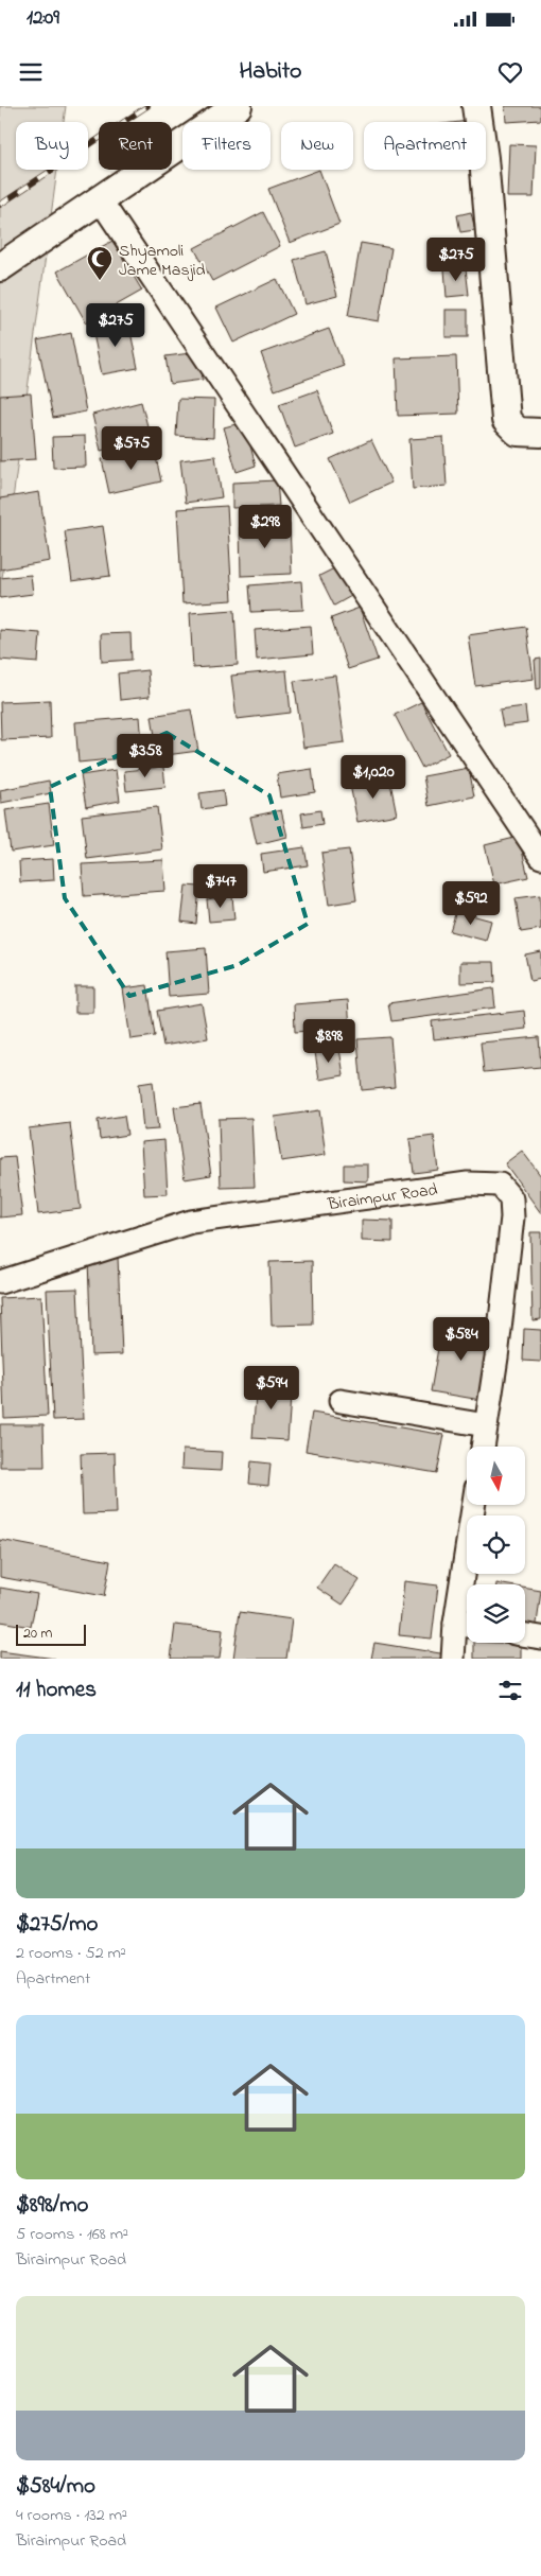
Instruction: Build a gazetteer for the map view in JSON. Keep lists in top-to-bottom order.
{
  "streets": {
    "street": ["Biraimpur Road"]
  },
  "places": {
    "mosque": ["Shyamoli Jame Masjid"]
  },
  "scale_bar": "20 m",
  "north": "bottom",
  "page": {
    "status": "12:09",
    "header": "Habito",
    "chip": [
      "Buy",
      "Rent",
      "Filters",
      "New",
      "Apartment"
    ],
    "price": [
      "$275",
      "$275",
      "$575",
      "$298",
      "$358",
      "$1,020",
      "$747",
      "$592",
      "$898",
      "$584",
      "$594"
    ],
    "scale": "20 m",
    "heading": "11 homes",
    "list": [
      {
        "name": "$275/mo",
        "note": "2 rooms · 52 m² · Apartment"
      },
      {
        "name": "$898/mo",
        "note": "5 rooms · 168 m² · Biraimpur Road"
      },
      {
        "name": "$584/mo",
        "note": "4 rooms · 132 m² · Biraimpur Road"
      }
    ]
  }
}
